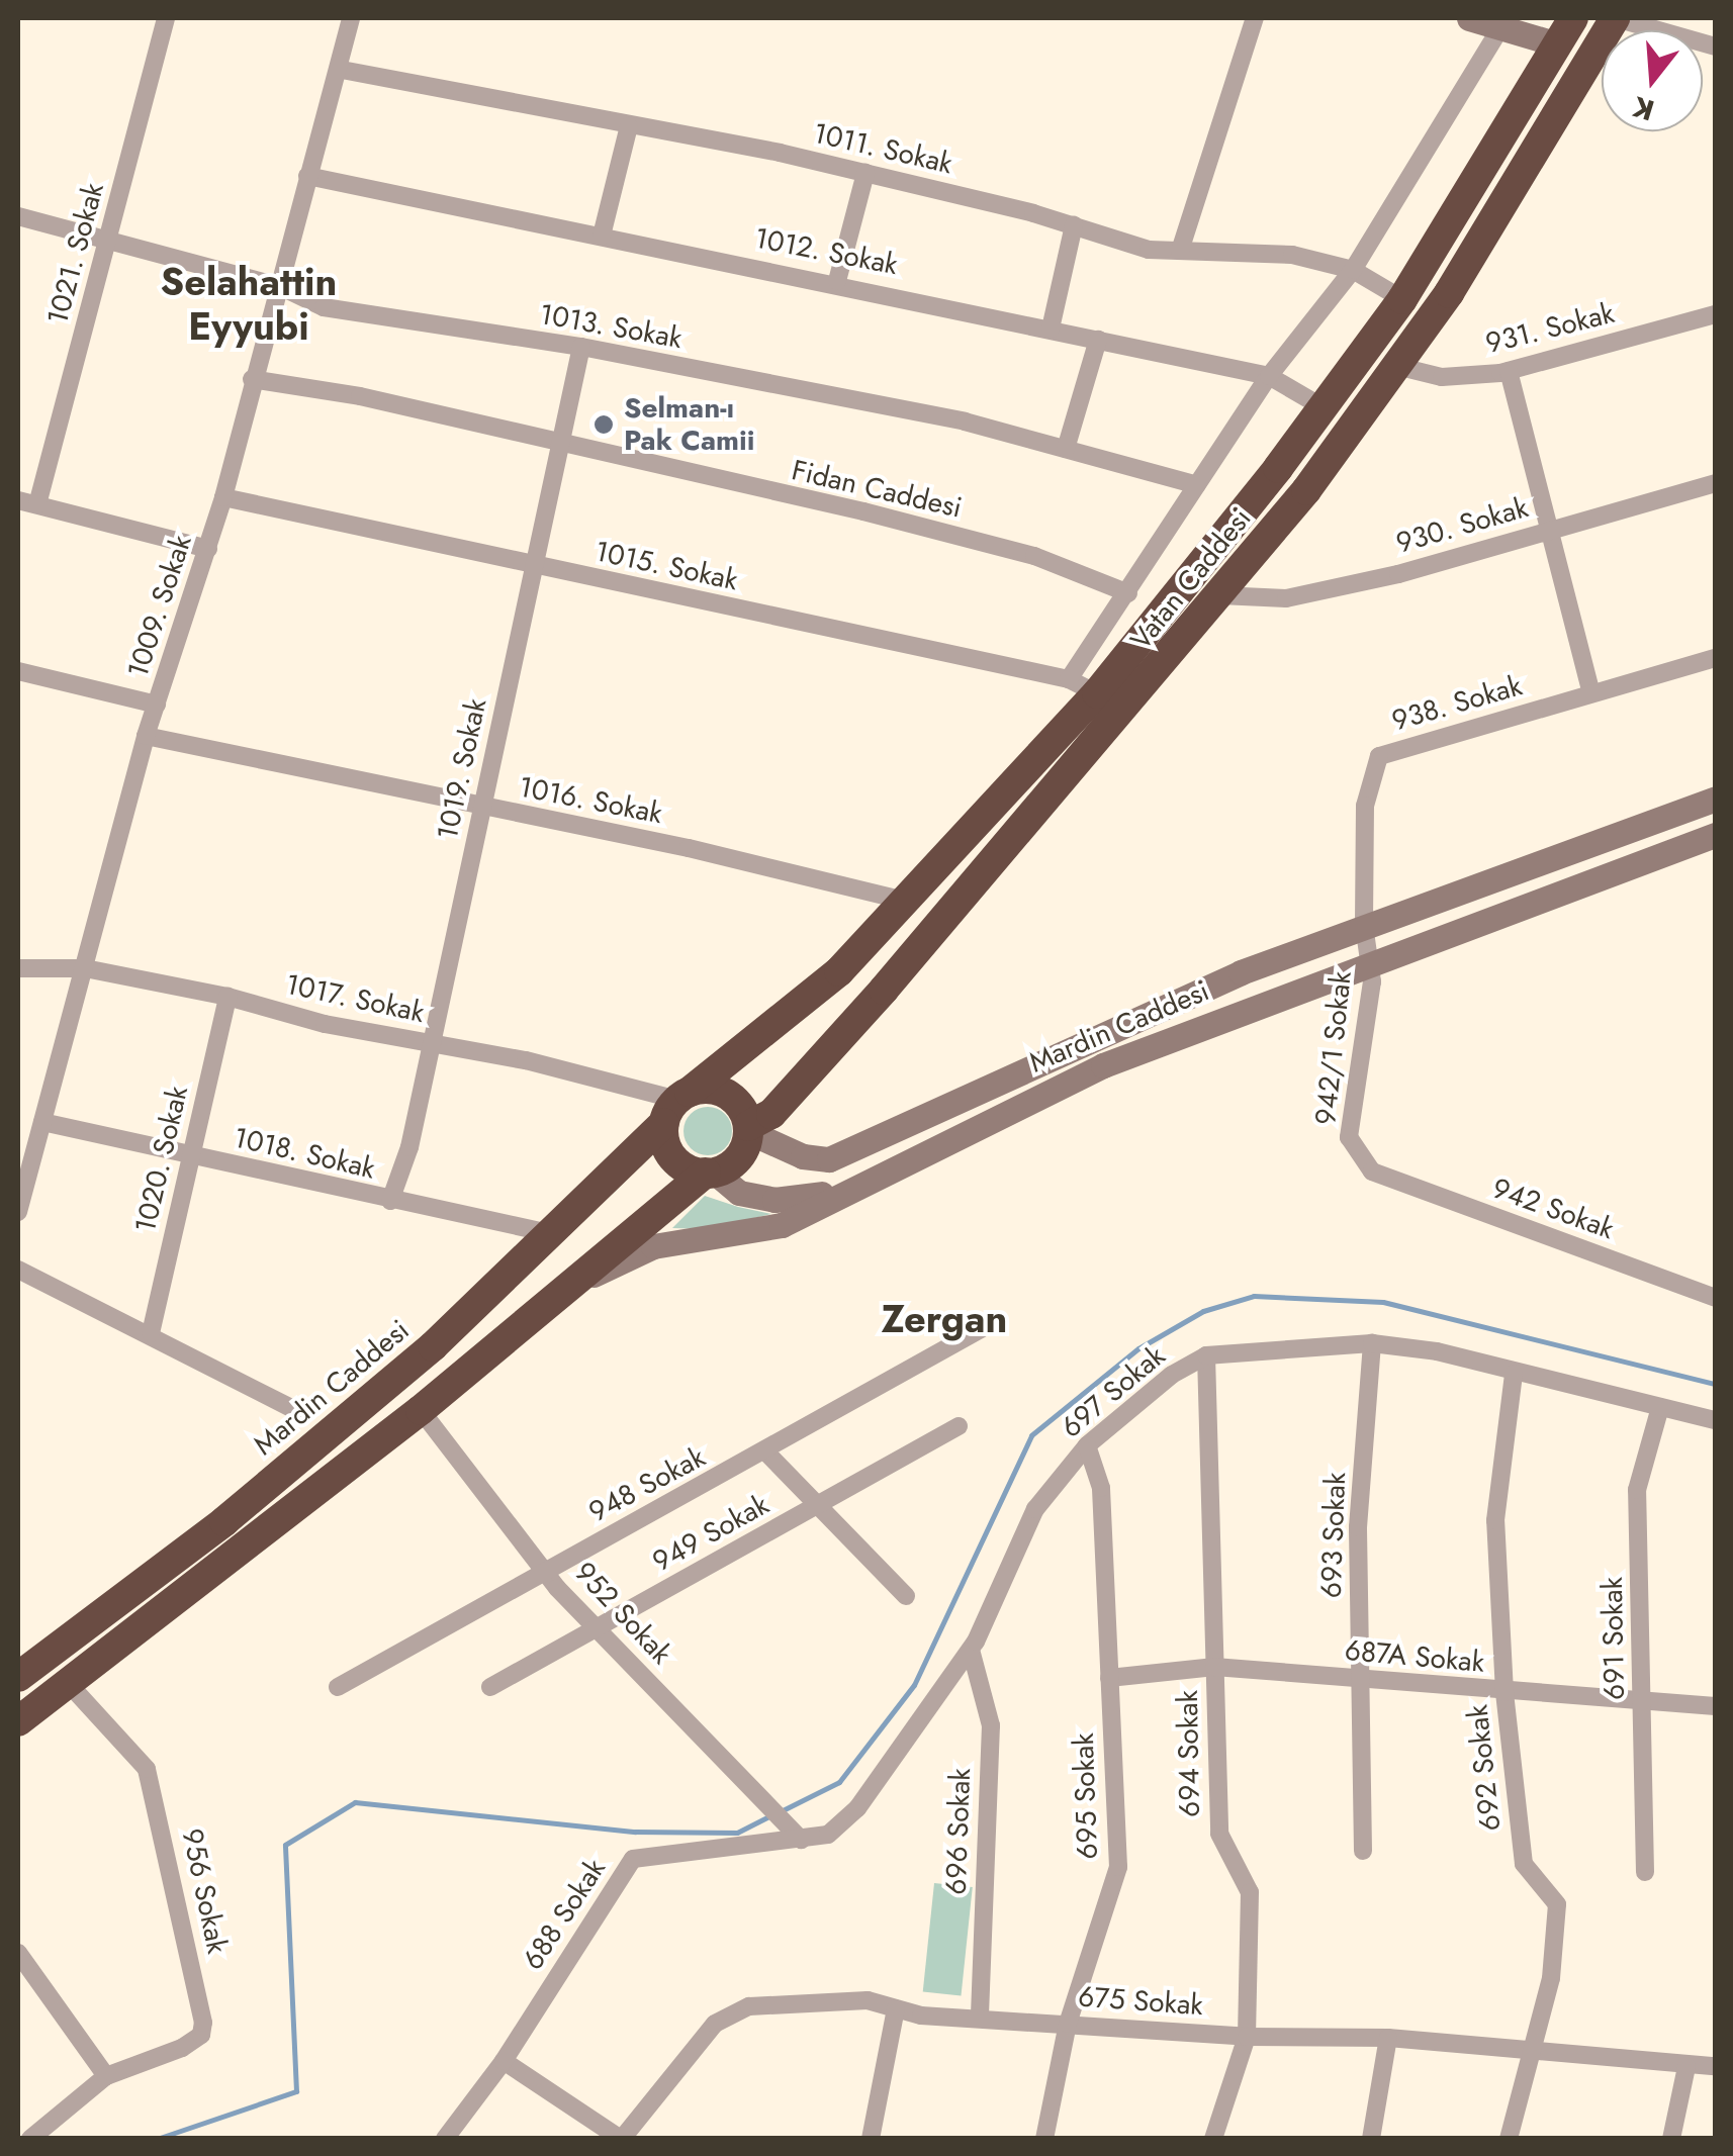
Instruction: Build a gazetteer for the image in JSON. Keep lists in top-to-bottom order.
{
  "streets": {
    "highway": ["Vatan Caddesi", "Mardin Caddesi"],
    "street": [
      "1011. Sokak",
      "1012. Sokak",
      "1021. Sokak",
      "1013. Sokak",
      "931. Sokak",
      "Fidan Caddesi",
      "930. Sokak",
      "1015. Sokak",
      "1009. Sokak",
      "938. Sokak",
      "1019. Sokak",
      "1016. Sokak",
      "1017. Sokak",
      "942/1 Sokak",
      "1018. Sokak",
      "1020. Sokak",
      "942 Sokak",
      "697 Sokak",
      "948 Sokak",
      "949 Sokak",
      "693 Sokak",
      "952 Sokak",
      "691 Sokak",
      "687A Sokak",
      "694 Sokak",
      "692 Sokak",
      "695 Sokak",
      "696 Sokak",
      "956 Sokak",
      "688 Sokak",
      "675 Sokak"
    ]
  },
  "crossings": [
    ["1011. Sokak", "Vatan Caddesi"],
    ["1011. Sokak", "1009. Sokak"],
    ["1012. Sokak", "Vatan Caddesi"],
    ["1012. Sokak", "1009. Sokak"],
    ["1021. Sokak", "1013. Sokak"],
    ["1013. Sokak", "1009. Sokak"],
    ["1013. Sokak", "1019. Sokak"],
    ["931. Sokak", "Vatan Caddesi"],
    ["Fidan Caddesi", "1009. Sokak"],
    ["Fidan Caddesi", "1019. Sokak"],
    ["930. Sokak", "Vatan Caddesi"],
    ["1015. Sokak", "Vatan Caddesi"],
    ["1015. Sokak", "1009. Sokak"],
    ["1015. Sokak", "1019. Sokak"],
    ["Vatan Caddesi", "1016. Sokak"],
    ["Vatan Caddesi", "1017. Sokak"],
    ["Vatan Caddesi", "Mardin Caddesi"],
    ["1009. Sokak", "1016. Sokak"],
    ["1009. Sokak", "1017. Sokak"],
    ["1009. Sokak", "1018. Sokak"],
    ["938. Sokak", "Mardin Caddesi"],
    ["938. Sokak", "942/1 Sokak"],
    ["1019. Sokak", "1016. Sokak"],
    ["1019. Sokak", "1017. Sokak"],
    ["1019. Sokak", "1018. Sokak"],
    ["1017. Sokak", "Mardin Caddesi"],
    ["1017. Sokak", "1020. Sokak"],
    ["Mardin Caddesi", "942/1 Sokak"],
    ["Mardin Caddesi", "1018. Sokak"],
    ["Mardin Caddesi", "952 Sokak"],
    ["Mardin Caddesi", "956 Sokak"],
    ["942/1 Sokak", "942 Sokak"],
    ["1018. Sokak", "1020. Sokak"],
    ["697 Sokak", "693 Sokak"],
    ["697 Sokak", "952 Sokak"],
    ["697 Sokak", "691 Sokak"],
    ["697 Sokak", "694 Sokak"],
    ["697 Sokak", "692 Sokak"],
    ["697 Sokak", "695 Sokak"],
    ["697 Sokak", "696 Sokak"],
    ["697 Sokak", "688 Sokak"],
    ["948 Sokak", "952 Sokak"],
    ["949 Sokak", "952 Sokak"],
    ["693 Sokak", "687A Sokak"],
    ["952 Sokak", "688 Sokak"],
    ["691 Sokak", "687A Sokak"],
    ["687A Sokak", "694 Sokak"],
    ["687A Sokak", "692 Sokak"],
    ["687A Sokak", "695 Sokak"],
    ["694 Sokak", "675 Sokak"],
    ["692 Sokak", "675 Sokak"],
    ["695 Sokak", "675 Sokak"],
    ["696 Sokak", "675 Sokak"]
  ],
  "districts": ["Selahattin Eyyubi", "Zergan"],
  "places": ["Selman-ı Pak Camii"],
  "north": "bottom"
}
